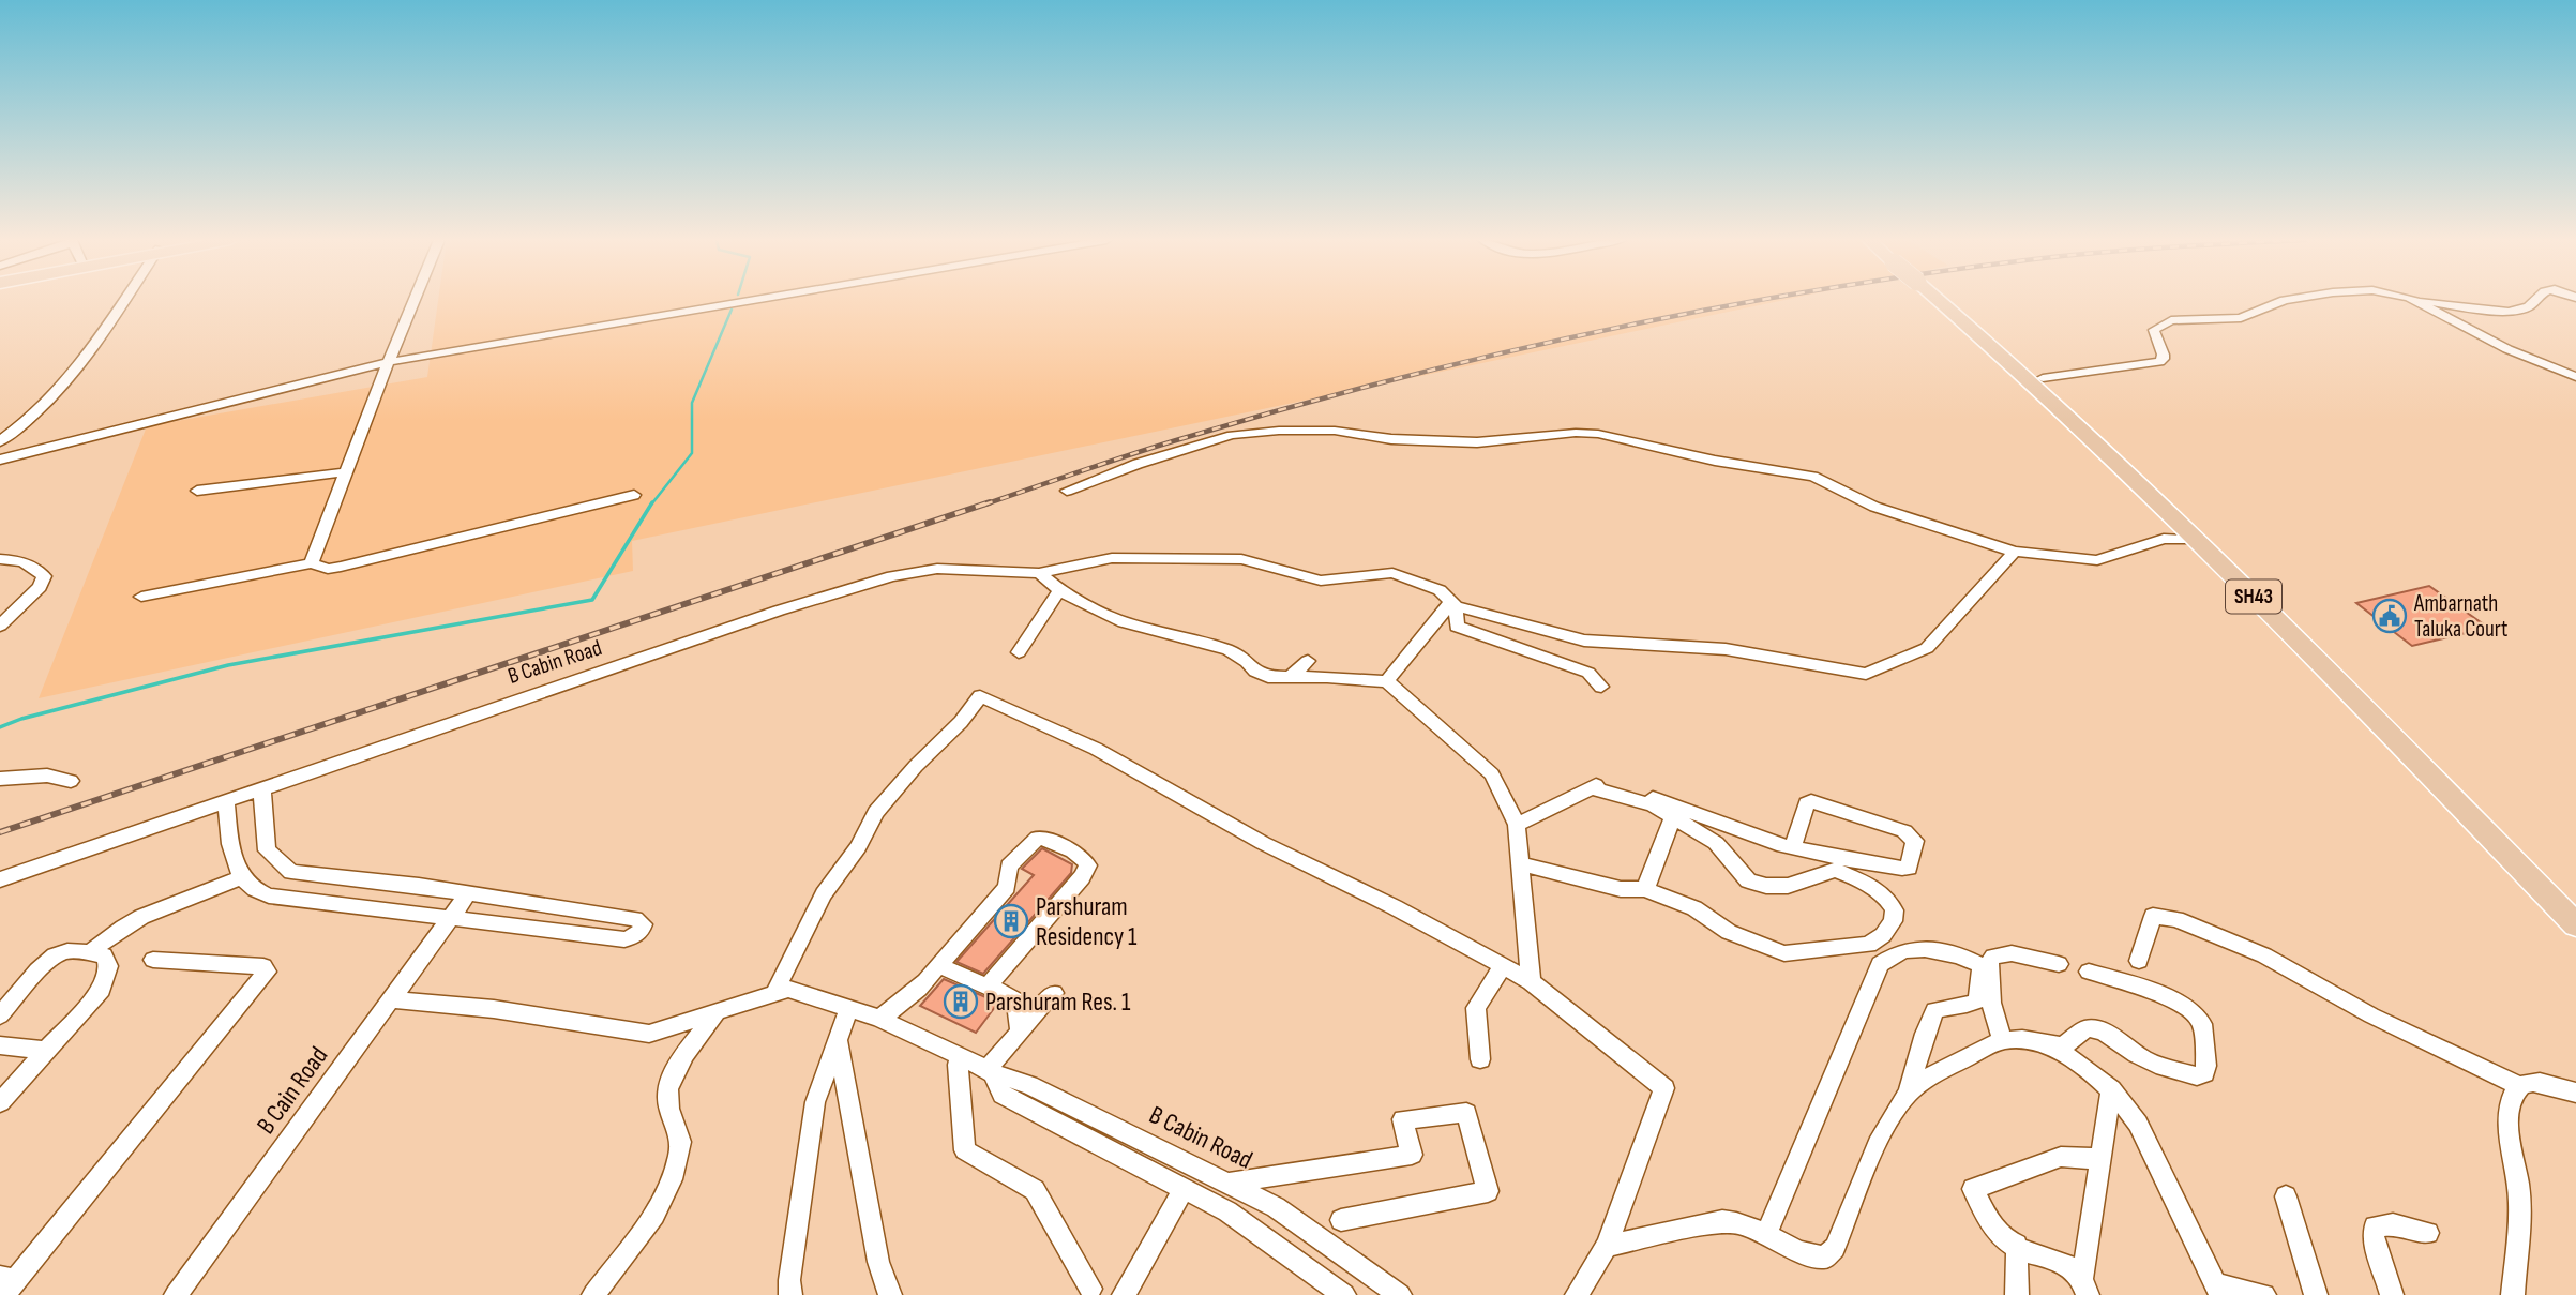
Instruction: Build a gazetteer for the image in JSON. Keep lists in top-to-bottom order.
{
  "streets": {
    "main road": ["SH43"],
    "street": ["B Cabin Road", "B Cain Road"]
  },
  "places": {
    "public building": ["Ambarnath Taluka Court"],
    "building": ["Parshuram Residency 1", "Parshuram Res. 1"]
  }
}
